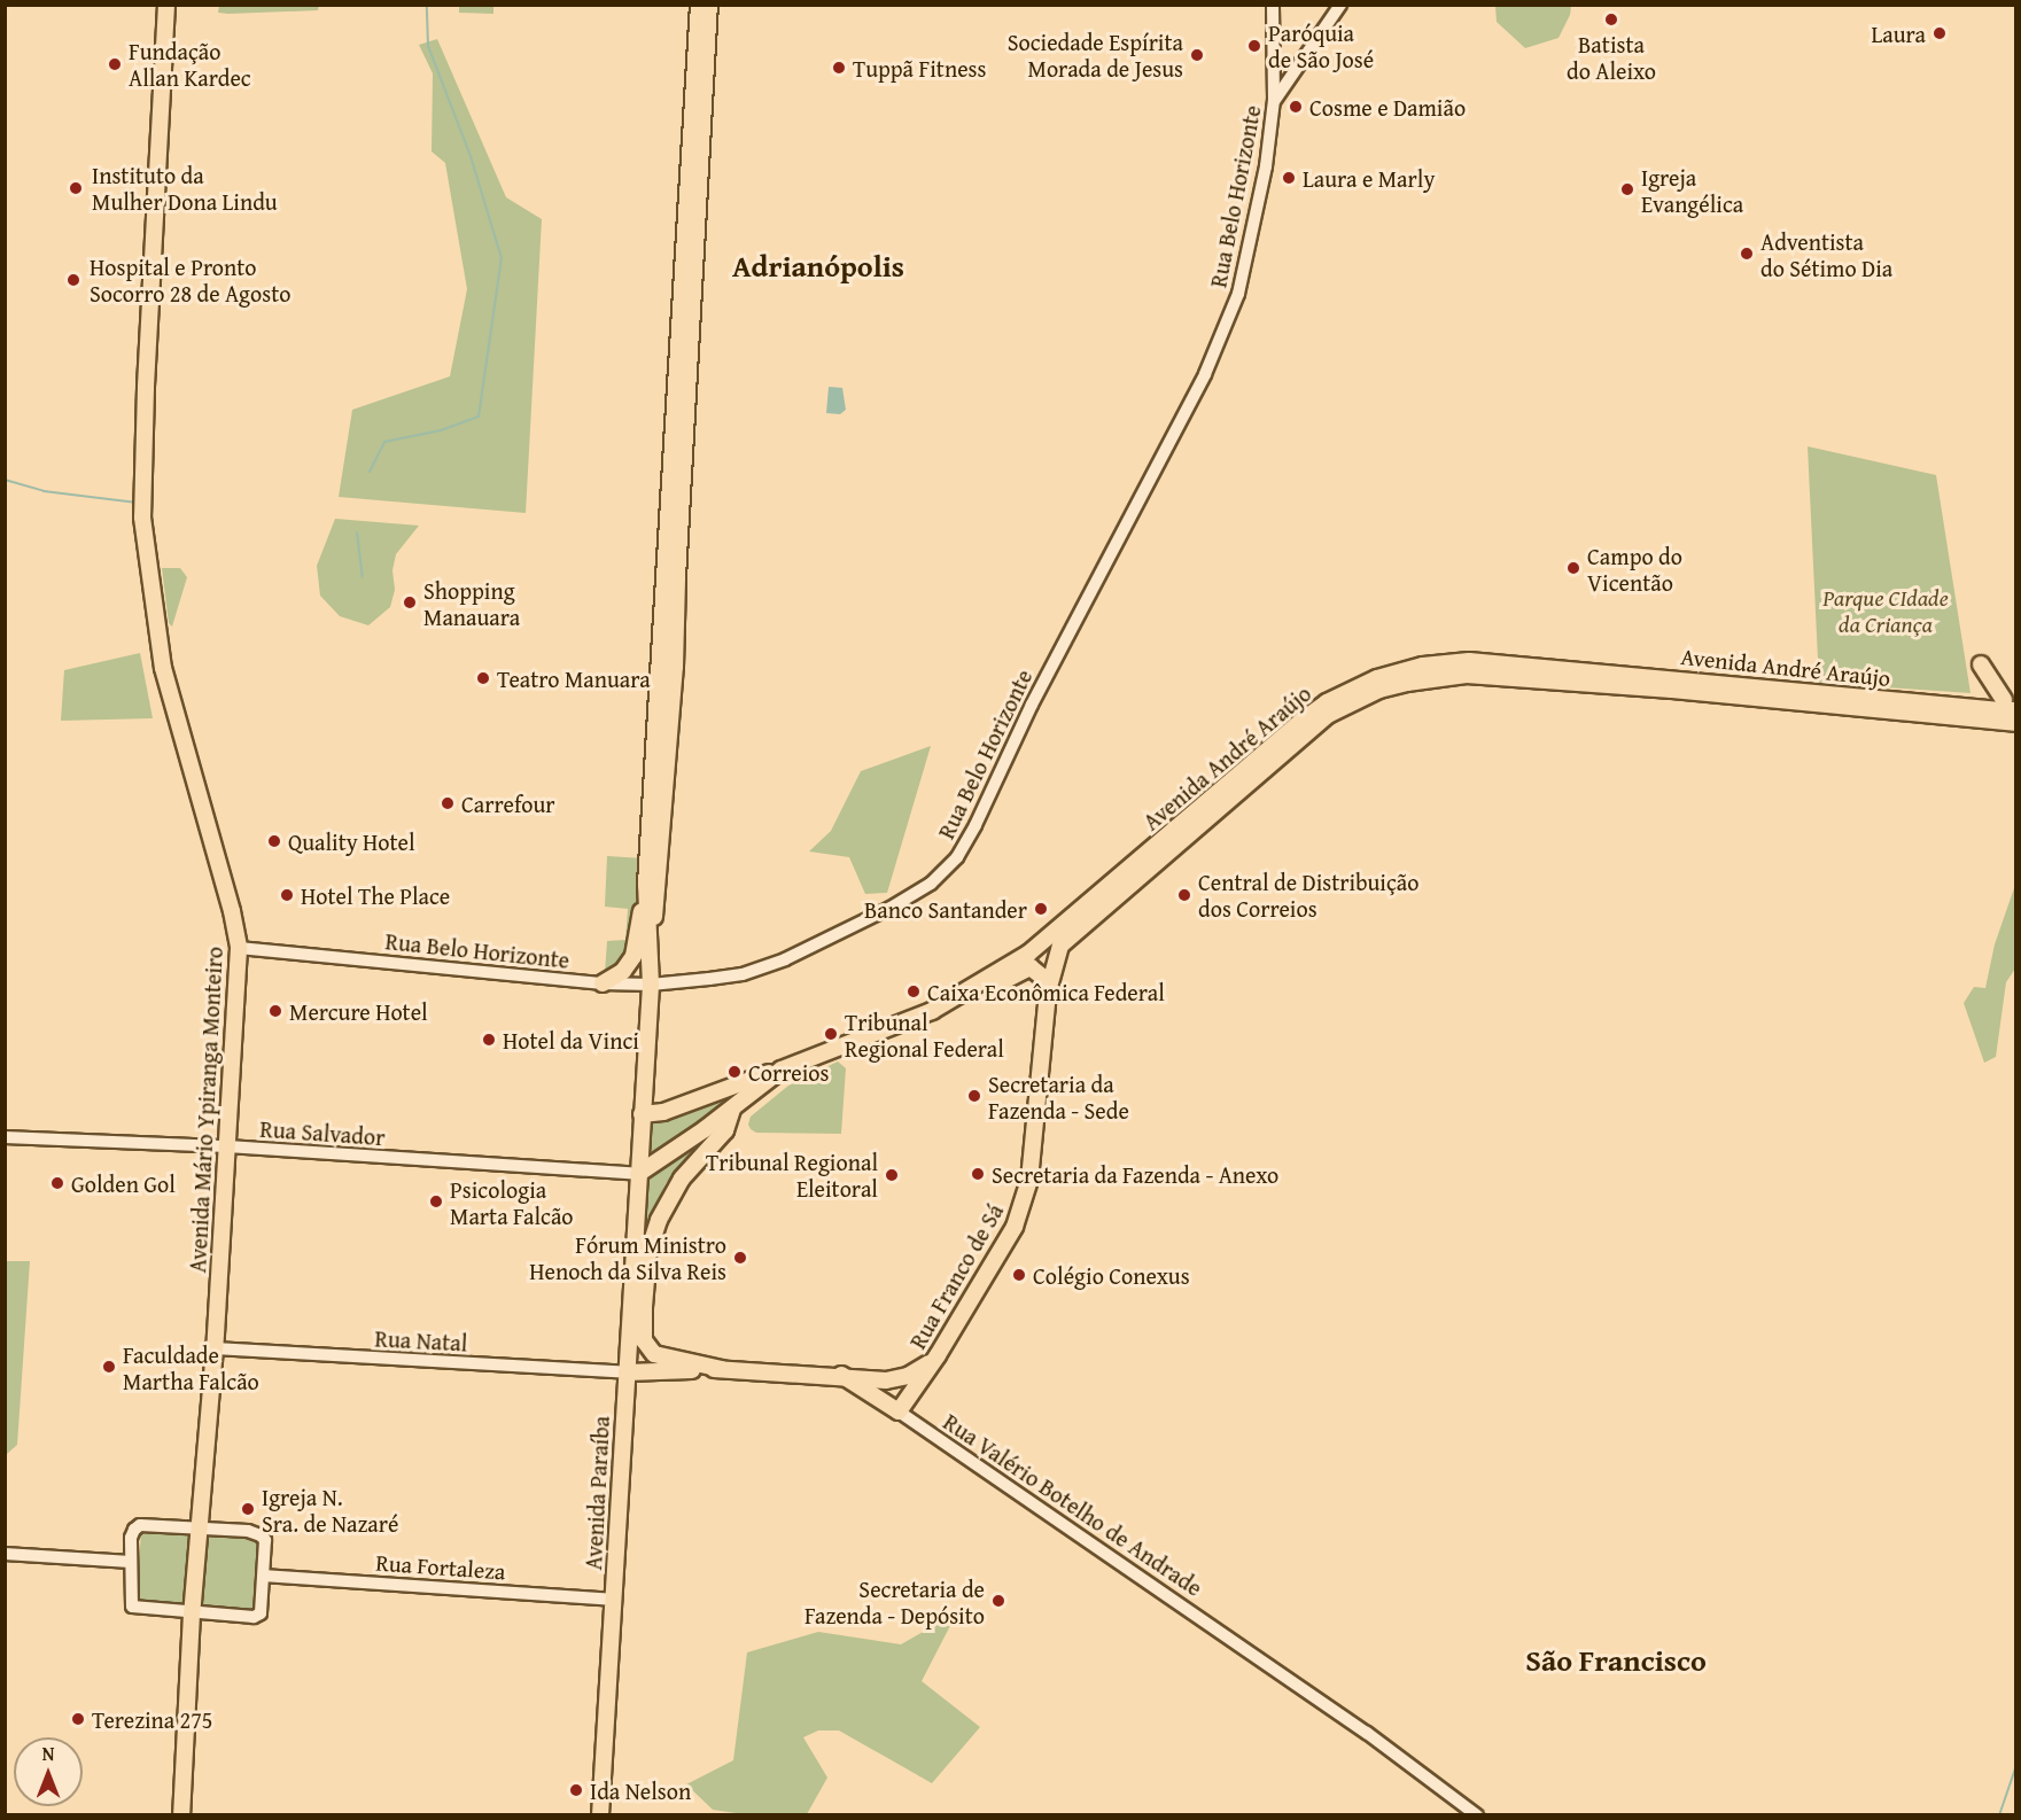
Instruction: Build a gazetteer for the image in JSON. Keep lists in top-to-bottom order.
{
  "streets": {
    "main road": [
      "Avenida André Araújo",
      "Avenida Mário Ypiranga Monteiro",
      "Rua Franco de Sá",
      "Avenida Paraíba",
      "Rua Valério Botelho de Andrade"
    ],
    "street": [
      "Rua Belo Horizonte",
      "Rua Salvador",
      "Rua Natal",
      "Rua Fortaleza"
    ]
  },
  "crossings": [
    ["Rua Belo Horizonte", "Avenida Mário Ypiranga Monteiro"],
    ["Rua Belo Horizonte", "Avenida Paraíba"],
    ["Avenida André Araújo", "Rua Salvador"],
    ["Avenida André Araújo", "Rua Franco de Sá"],
    ["Avenida André Araújo", "Avenida Paraíba"],
    ["Avenida Mário Ypiranga Monteiro", "Rua Salvador"],
    ["Avenida Mário Ypiranga Monteiro", "Rua Natal"],
    ["Rua Salvador", "Avenida Paraíba"],
    ["Rua Franco de Sá", "Rua Valério Botelho de Andrade"],
    ["Rua Natal", "Avenida Paraíba"],
    ["Rua Natal", "Rua Valério Botelho de Andrade"],
    ["Avenida Paraíba", "Rua Valério Botelho de Andrade"],
    ["Avenida Paraíba", "Rua Fortaleza"]
  ],
  "districts": ["Adrianópolis", "São Francisco"],
  "parks": ["Parque CIdade da Criança"],
  "places": [
    "Batista do Aleixo",
    "Laura",
    "Paróquia de São José",
    "Sociedade Espírita Morada de Jesus",
    "Fundação Allan Kardec",
    "Tuppã Fitness",
    "Cosme e Damião",
    "Laura e Marly",
    "Instituto da Mulher Dona Lindu",
    "Igreja Evangélica",
    "Adventista do Sétimo Dia",
    "Hospital e Pronto Socorro 28 de Agosto",
    "Campo do Vicentão",
    "Shopping Manauara",
    "Teatro Manuara",
    "Carrefour",
    "Quality Hotel",
    "Hotel The Place",
    "Central de Distribuição dos Correios",
    "Banco Santander",
    "Caixa Econômica Federal",
    "Mercure Hotel",
    "Tribunal Regional Federal",
    "Hotel da Vinci",
    "Correios",
    "Secretaria da Fazenda - Sede",
    "Secretaria da Fazenda - Anexo",
    "Tribunal Regional Eleitoral",
    "Golden Gol",
    "Psicologia Marta Falcão",
    "Fórum Ministro Henoch da Silva Reis",
    "Colégio Conexus",
    "Faculdade Martha Falcão",
    "Igreja N. Sra. de Nazaré",
    "Secretaria de Fazenda - Depósito",
    "Terezina 275",
    "Ida Nelson"
  ],
  "north": "top"
}
